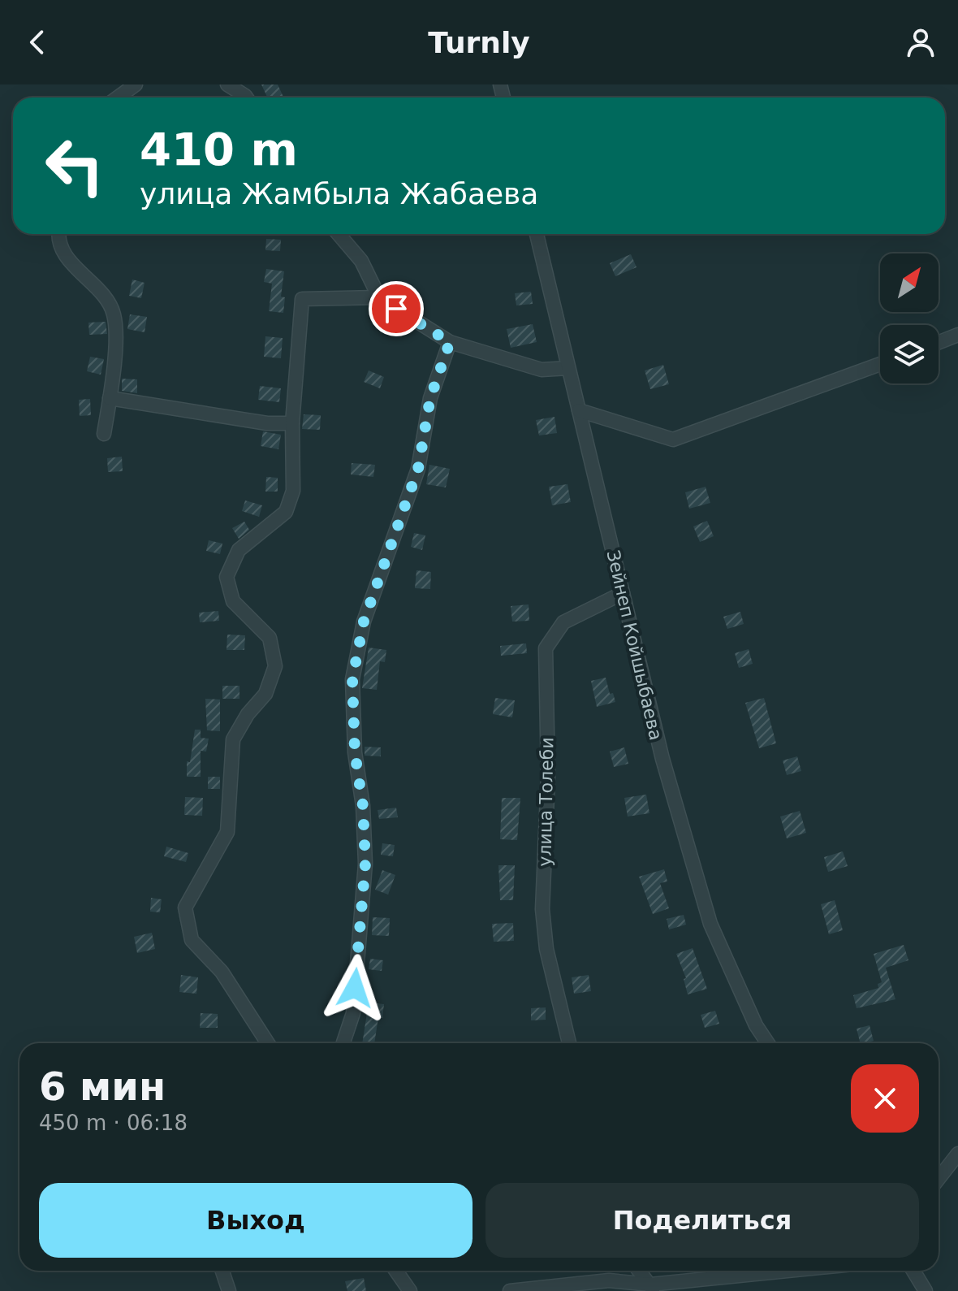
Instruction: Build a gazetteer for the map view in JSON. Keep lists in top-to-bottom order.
{
  "streets": {
    "street": ["Зейнеп Койшыбаева", "улица Толеби"]
  },
  "crossings": [
    ["Зейнеп Койшыбаева", "улица Толеби"]
  ],
  "north": "top right",
  "page": {
    "header": "Turnly",
    "turn": ["410 m", "улица Жамбыла Жабаева"],
    "heading": ["6 мин", "450 m · 06:18"],
    "buttons": ["Выход", "Поделиться"]
  }
}
